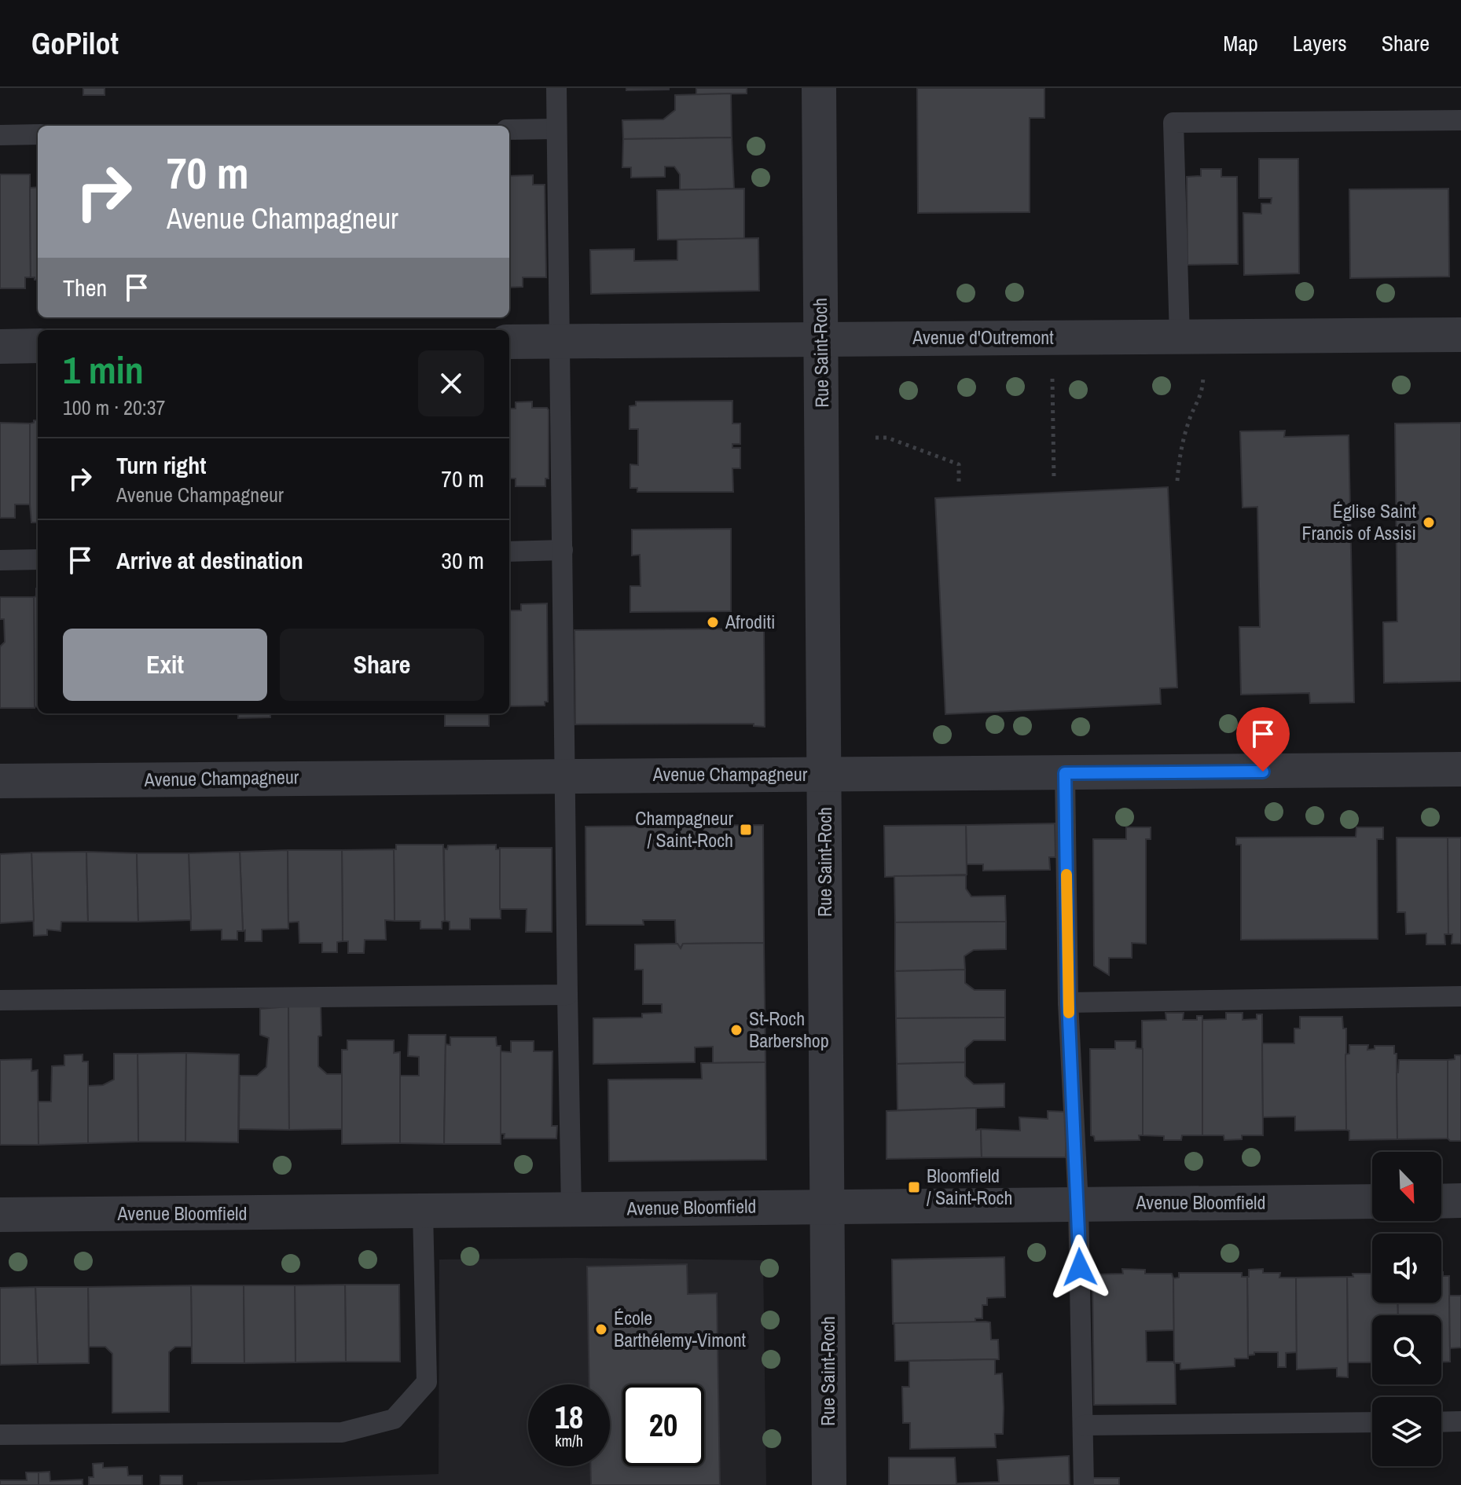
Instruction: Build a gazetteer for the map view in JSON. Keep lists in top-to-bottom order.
{
  "streets": {
    "street": [
      "Avenue d'Outremont",
      "Rue Saint-Roch",
      "Avenue Champagneur",
      "Avenue Bloomfield"
    ]
  },
  "crossings": [
    ["Avenue d'Outremont", "Rue Saint-Roch"],
    ["Rue Saint-Roch", "Avenue Champagneur"],
    ["Rue Saint-Roch", "Avenue Bloomfield"]
  ],
  "places": {
    "other": [
      "Église Saint Francis of Assisi",
      "Afroditi",
      "St-Roch Barbershop",
      "École Barthélemy-Vimont"
    ],
    "transit": ["Champagneur / Saint-Roch", "Bloomfield / Saint-Roch"]
  },
  "north": "bottom right",
  "page": {
    "header": "GoPilot",
    "nav": ["Map", "Layers", "Share"],
    "turn": ["70 m", "Avenue Champagneur"],
    "then": "Then",
    "heading": ["1 min", "100 m · 20:37"],
    "list": [
      {
        "name": "Turn right",
        "note": "Avenue Champagneur",
        "value": "70 m"
      },
      {
        "name": "Arrive at destination",
        "value": "30 m"
      }
    ],
    "buttons": ["Exit", "Share"],
    "speed": "18 km/h",
    "limit": "20"
  }
}
